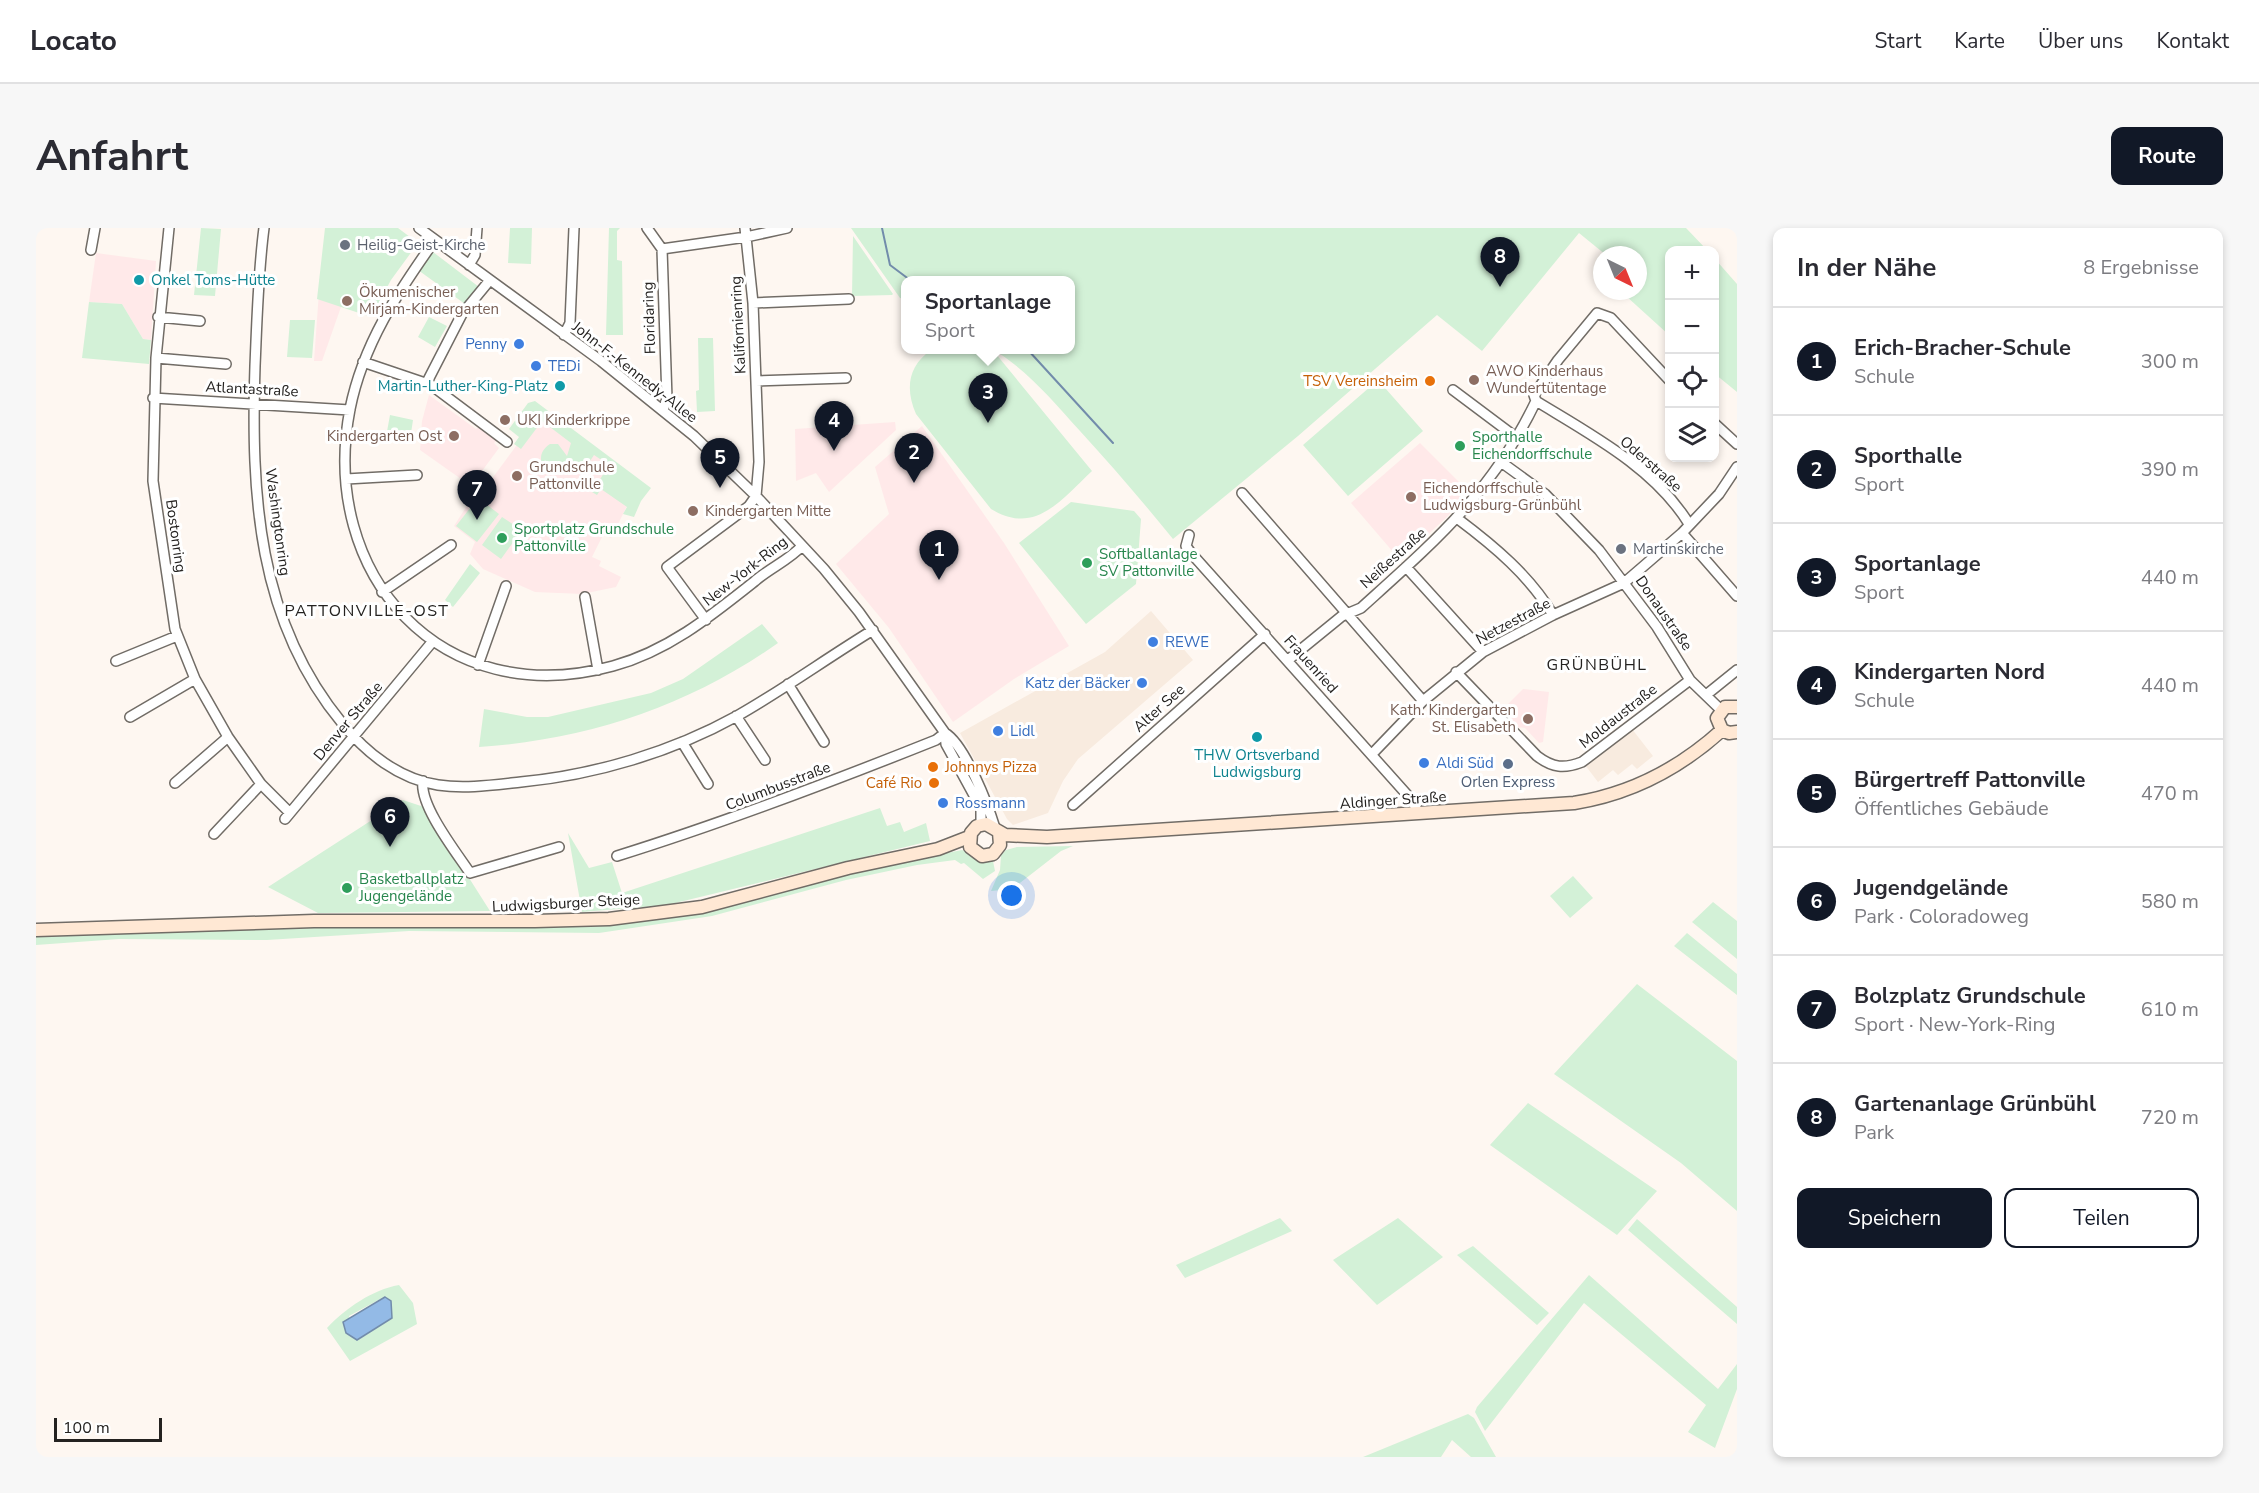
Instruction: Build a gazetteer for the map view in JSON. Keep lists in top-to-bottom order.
{
  "streets": {
    "main road": ["Aldinger Straße", "Ludwigsburger Steige"],
    "street": [
      "Floridaring",
      "Kalifornienring",
      "John-F.-Kennedy-Allee",
      "Atlantastraße",
      "Oderstraße",
      "Washingtonring",
      "Bostonring",
      "Neißestraße",
      "New-York-Ring",
      "Donaustraße",
      "Netzestraße",
      "Frauenried",
      "Alter See",
      "Moldaustraße",
      "Denver Straße",
      "Columbusstraße"
    ]
  },
  "crossings": [
    ["Floridaring", "John-F.-Kennedy-Allee"],
    ["Kalifornienring", "John-F.-Kennedy-Allee"],
    ["Kalifornienring", "New-York-Ring"],
    ["John-F.-Kennedy-Allee", "Washingtonring"],
    ["John-F.-Kennedy-Allee", "New-York-Ring"],
    ["John-F.-Kennedy-Allee", "Columbusstraße"],
    ["John-F.-Kennedy-Allee", "Aldinger Straße"],
    ["Atlantastraße", "Washingtonring"],
    ["Atlantastraße", "Bostonring"],
    ["Atlantastraße", "New-York-Ring"],
    ["Oderstraße", "Neißestraße"],
    ["Washingtonring", "Denver Straße"],
    ["Bostonring", "Denver Straße"],
    ["Neißestraße", "Donaustraße"],
    ["Neißestraße", "Frauenried"],
    ["New-York-Ring", "Denver Straße"],
    ["Donaustraße", "Netzestraße"],
    ["Donaustraße", "Moldaustraße"],
    ["Netzestraße", "Frauenried"],
    ["Netzestraße", "Moldaustraße"],
    ["Frauenried", "Alter See"],
    ["Frauenried", "Aldinger Straße"]
  ],
  "districts": ["PATTONVILLE-OST", "GRÜNBÜHL"],
  "places": [
    "Heilig-Geist-Kirche",
    "Onkel Toms-Hütte",
    "Ökumenischer Mirjam-Kindergarten",
    "Penny",
    "TEDi",
    "AWO Kinderhaus Wundertütentage",
    "TSV Vereinsheim",
    "Martin-Luther-King-Platz",
    "UKI Kinderkrippe",
    "Kindergarten Ost",
    "Sporthalle Eichendorffschule",
    "Grundschule Pattonville",
    "Eichendorffschule Ludwigsburg-Grünbühl",
    "Kindergarten Mitte",
    "Sportplatz Grundschule Pattonville",
    "Martinskirche",
    "Softballanlage SV Pattonville",
    "REWE",
    "Katz der Bäcker",
    "Kath. Kindergarten St. Elisabeth",
    "Lidl",
    "THW Ortsverband Ludwigsburg",
    "Aldi Süd",
    "Orlen Express",
    "Johnnys Pizza",
    "Café Rio",
    "Rossmann",
    "Basketballplatz Jugengelände"
  ],
  "scale_bar": "100 m",
  "north": "bottom right",
  "page": {
    "header": "Locato",
    "nav": [
      "Start",
      "Karte",
      "Über uns",
      "Kontakt"
    ],
    "buttons": [
      "Route",
      ["Speichern", "Teilen"]
    ],
    "title": "Anfahrt",
    "heading": ["In der Nähe", "8 Ergebnisse"],
    "pins": [
      "8",
      "3",
      "4",
      "2",
      "5",
      "7",
      "1",
      "6"
    ],
    "map_buttons": ["+", "−"],
    "popup": ["Sportanlage", "Sport"],
    "list": [
      {
        "mark": "1",
        "name": "Erich-Bracher-Schule",
        "note": "Schule",
        "value": "300 m"
      },
      {
        "mark": "2",
        "name": "Sporthalle",
        "note": "Sport",
        "value": "390 m"
      },
      {
        "mark": "3",
        "name": "Sportanlage",
        "note": "Sport",
        "value": "440 m"
      },
      {
        "mark": "4",
        "name": "Kindergarten Nord",
        "note": "Schule",
        "value": "440 m"
      },
      {
        "mark": "5",
        "name": "Bürgertreff Pattonville",
        "note": "Öffentliches Gebäude",
        "value": "470 m"
      },
      {
        "mark": "6",
        "name": "Jugendgelände",
        "note": "Park · Coloradoweg",
        "value": "580 m"
      },
      {
        "mark": "7",
        "name": "Bolzplatz Grundschule",
        "note": "Sport · New-York-Ring",
        "value": "610 m"
      },
      {
        "mark": "8",
        "name": "Gartenanlage Grünbühl",
        "note": "Park",
        "value": "720 m"
      }
    ],
    "scale": "100 m"
  }
}
